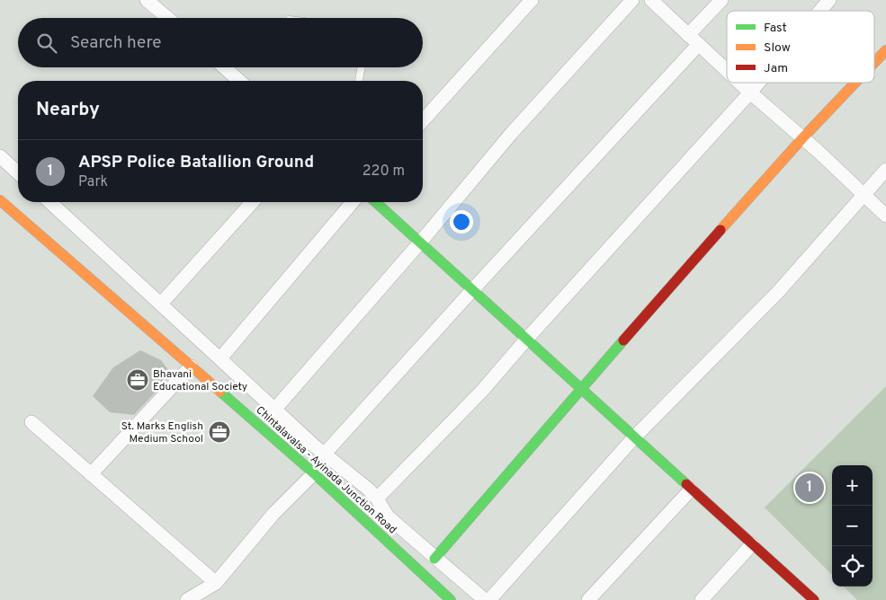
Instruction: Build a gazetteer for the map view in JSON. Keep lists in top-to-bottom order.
{
  "streets": {
    "street": ["Chintalavalsa - Ayinada Junction Road"]
  },
  "places": {
    "office": ["Bhavani Educational Society", "St. Marks English Medium School"]
  },
  "legend": ["Fast", "Slow", "Jam"],
  "page": {
    "search": "Search here",
    "heading": "Nearby",
    "list": [
      {
        "mark": "1",
        "name": "APSP Police Batallion Ground",
        "note": "Park",
        "value": "220 m"
      }
    ],
    "map_buttons": ["+", "−"],
    "pins": "1"
  }
}
